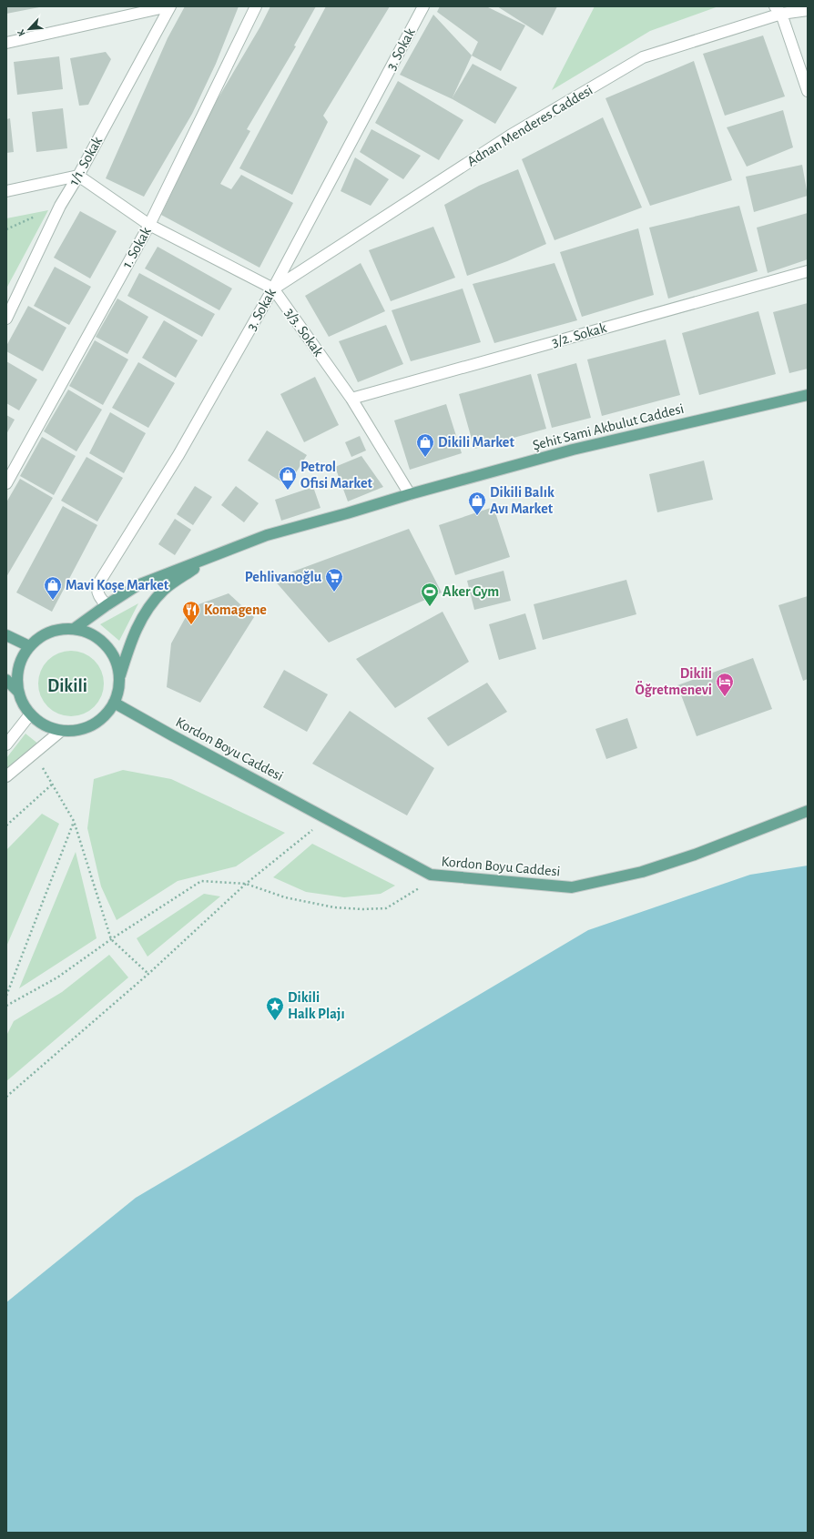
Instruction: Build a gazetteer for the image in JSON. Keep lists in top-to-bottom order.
{
  "streets": {
    "main road": ["Şehit Sami Akbulut Caddesi", "Kordon Boyu Caddesi"],
    "street": [
      "3. Sokak",
      "Adnan Menderes Caddesi",
      "1/1. Sokak",
      "1. Sokak",
      "3/3. Sokak",
      "3/2. Sokak"
    ]
  },
  "crossings": [
    ["3. Sokak", "Adnan Menderes Caddesi"],
    ["3. Sokak", "3/3. Sokak"],
    ["3. Sokak", "Şehit Sami Akbulut Caddesi"],
    ["Adnan Menderes Caddesi", "3/3. Sokak"],
    ["1/1. Sokak", "3/3. Sokak"],
    ["1. Sokak", "3/3. Sokak"],
    ["3/3. Sokak", "3/2. Sokak"],
    ["3/3. Sokak", "Şehit Sami Akbulut Caddesi"],
    ["Şehit Sami Akbulut Caddesi", "Kordon Boyu Caddesi"]
  ],
  "districts": ["Dikili"],
  "places": {
    "shop": [
      "Dikili Market",
      "Petrol Ofisi Market",
      "Dikili Balık Avı Market",
      "Mavi Koşe Market"
    ],
    "supermarket": ["Pehlivanoğlu"],
    "sports": ["Aker Gym"],
    "restaurant": ["Komagene"],
    "hotel": ["Dikili Öğretmenevi"],
    "place": ["Dikili Halk Plajı"]
  },
  "north": "bottom left"
}
